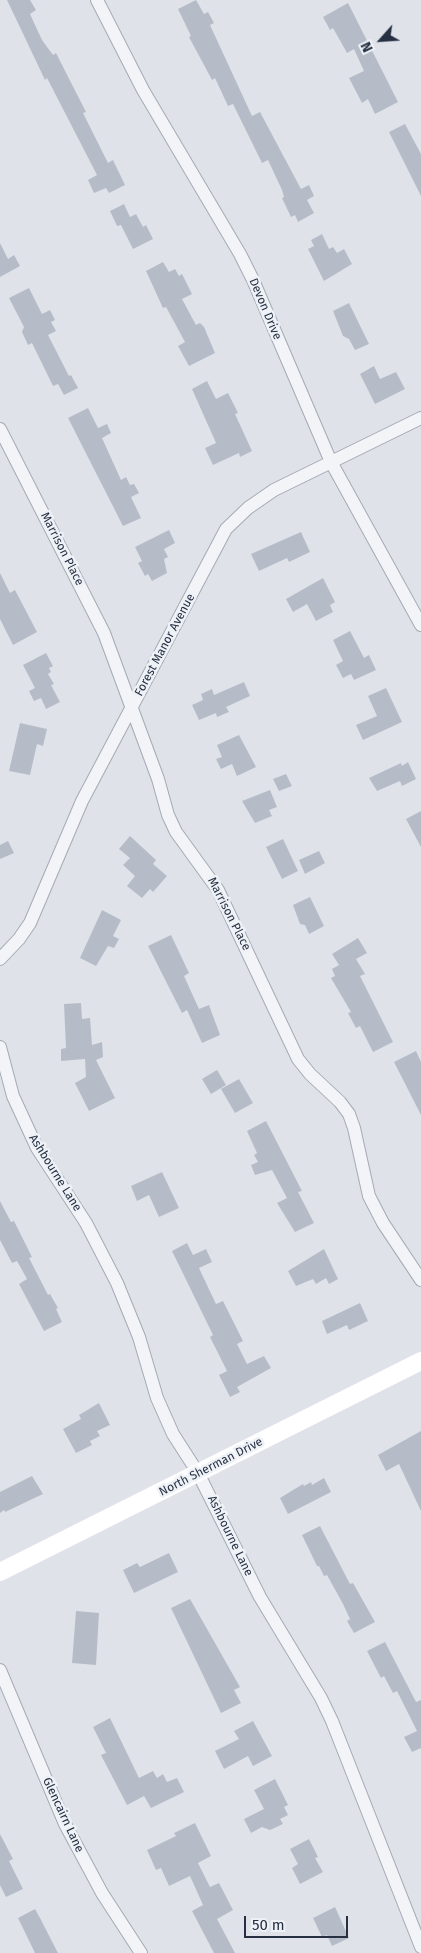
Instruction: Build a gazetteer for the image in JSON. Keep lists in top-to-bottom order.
{
  "streets": {
    "main road": ["North Sherman Drive"],
    "street": [
      "Devon Drive",
      "Marrison Place",
      "Forest Manor Avenue",
      "Ashbourne Lane",
      "Glencairn Lane"
    ]
  },
  "crossings": [
    ["Devon Drive", "Forest Manor Avenue"],
    ["Marrison Place", "Forest Manor Avenue"],
    ["Ashbourne Lane", "North Sherman Drive"]
  ],
  "scale_bar": "50 m",
  "north": "bottom left"
}
